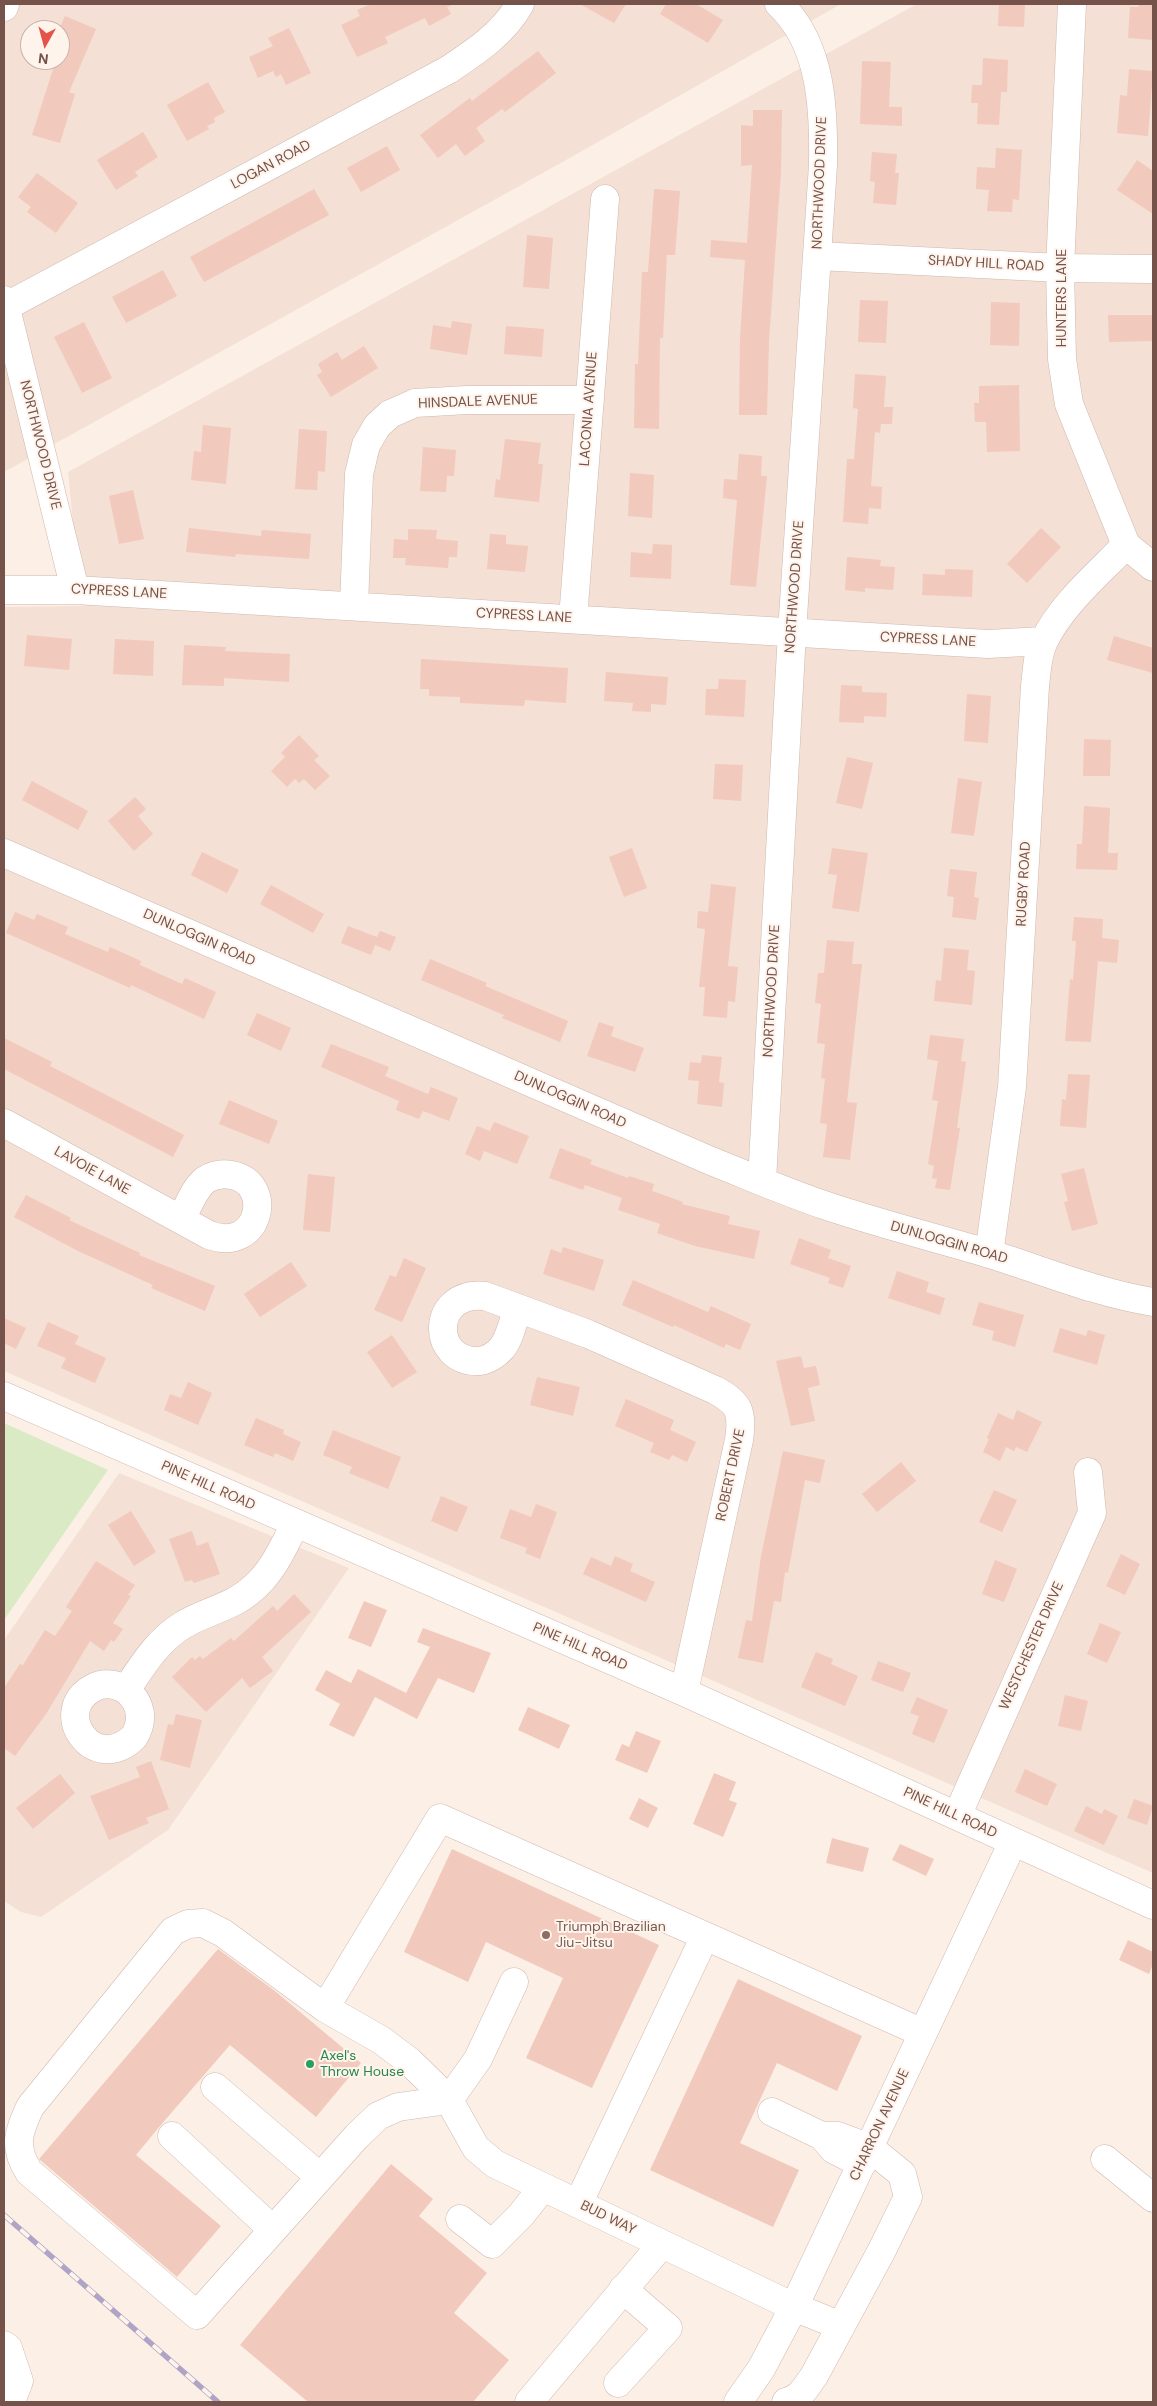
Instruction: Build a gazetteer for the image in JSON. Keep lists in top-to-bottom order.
{
  "streets": {
    "street": [
      "LOGAN ROAD",
      "NORTHWOOD DRIVE",
      "SHADY HILL ROAD",
      "HUNTERS LANE",
      "HINSDALE AVENUE",
      "LACONIA AVENUE",
      "CYPRESS LANE",
      "RUGBY ROAD",
      "DUNLOGGIN ROAD",
      "LAVOIE LANE",
      "ROBERT DRIVE",
      "PINE HILL ROAD",
      "WESTCHESTER DRIVE",
      "CHARRON AVENUE",
      "BUD WAY"
    ]
  },
  "crossings": [
    ["LOGAN ROAD", "NORTHWOOD DRIVE"],
    ["NORTHWOOD DRIVE", "SHADY HILL ROAD"],
    ["NORTHWOOD DRIVE", "CYPRESS LANE"],
    ["NORTHWOOD DRIVE", "DUNLOGGIN ROAD"],
    ["SHADY HILL ROAD", "HUNTERS LANE"],
    ["HUNTERS LANE", "RUGBY ROAD"],
    ["HINSDALE AVENUE", "LACONIA AVENUE"],
    ["HINSDALE AVENUE", "CYPRESS LANE"],
    ["LACONIA AVENUE", "CYPRESS LANE"],
    ["CYPRESS LANE", "RUGBY ROAD"],
    ["RUGBY ROAD", "DUNLOGGIN ROAD"],
    ["ROBERT DRIVE", "PINE HILL ROAD"],
    ["PINE HILL ROAD", "WESTCHESTER DRIVE"],
    ["PINE HILL ROAD", "CHARRON AVENUE"],
    ["CHARRON AVENUE", "BUD WAY"]
  ],
  "places": ["Triumph Brazilian Jiu-Jitsu", "Axel's Throw House"],
  "north": "bottom"
}
